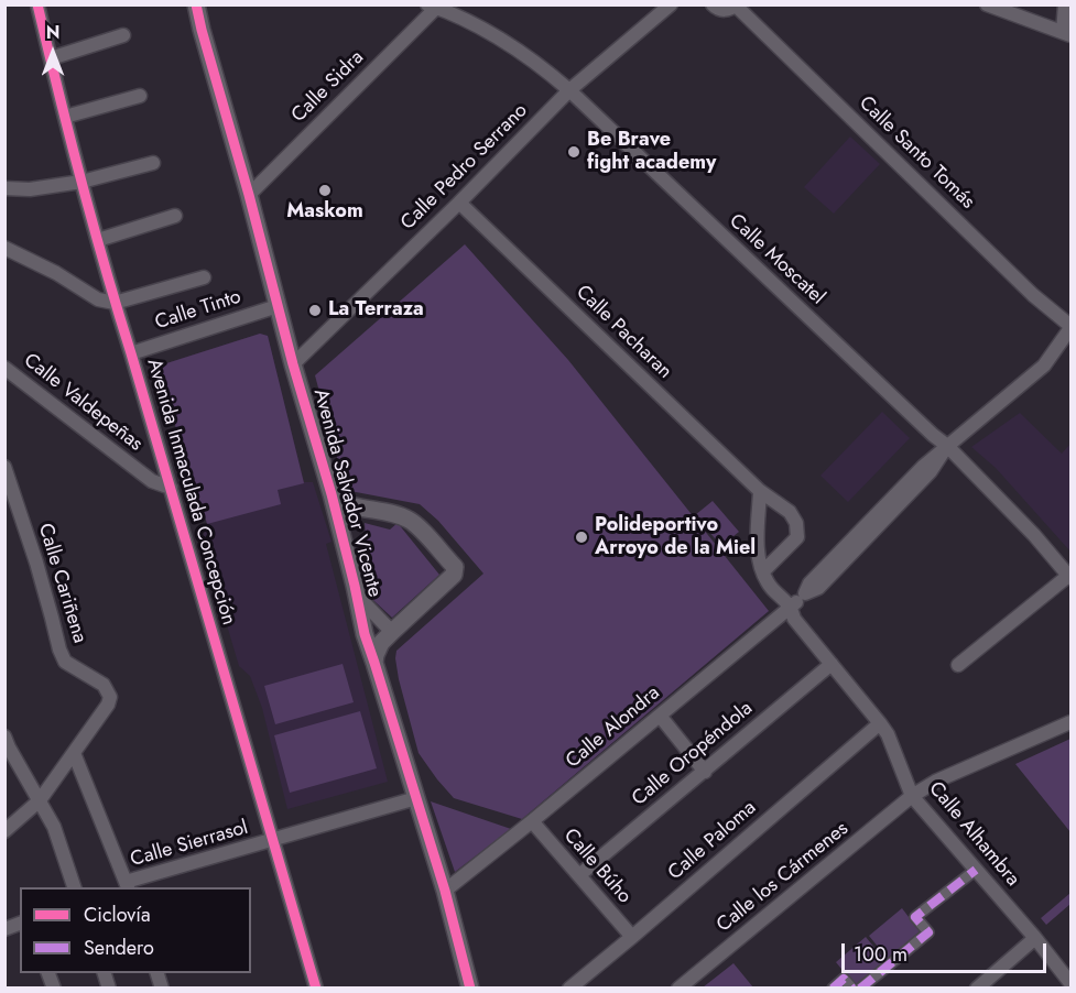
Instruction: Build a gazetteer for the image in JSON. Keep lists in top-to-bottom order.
{
  "streets": {
    "street": [
      "Calle Sidra",
      "Calle Santo Tomás",
      "Calle Pedro Serrano",
      "Calle Moscatel",
      "Calle Tinto",
      "Calle Pacharan",
      "Calle Valdepeñas",
      "Avenida Inmaculada Concepción",
      "Avenida Salvador Vicente",
      "Calle Cariñena",
      "Calle Alondra",
      "Calle Oropéndola",
      "Calle Alhambra",
      "Calle Paloma",
      "Calle Sierrasol",
      "Calle Búho",
      "Calle los Cármenes"
    ]
  },
  "crossings": [
    ["Calle Sidra", "Calle Moscatel"],
    ["Calle Sidra", "Avenida Salvador Vicente"],
    ["Calle Santo Tomás", "Calle Alondra"],
    ["Calle Pedro Serrano", "Calle Moscatel"],
    ["Calle Pedro Serrano", "Calle Pacharan"],
    ["Calle Pedro Serrano", "Avenida Salvador Vicente"],
    ["Calle Moscatel", "Calle Alondra"],
    ["Calle Tinto", "Avenida Inmaculada Concepción"],
    ["Calle Tinto", "Avenida Salvador Vicente"],
    ["Calle Valdepeñas", "Avenida Inmaculada Concepción"],
    ["Avenida Inmaculada Concepción", "Calle Sierrasol"],
    ["Avenida Salvador Vicente", "Calle Alondra"],
    ["Avenida Salvador Vicente", "Calle Sierrasol"],
    ["Calle Alondra", "Calle Alhambra"],
    ["Calle Alondra", "Calle Búho"],
    ["Calle Oropéndola", "Calle Alhambra"],
    ["Calle Oropéndola", "Calle Búho"],
    ["Calle Alhambra", "Calle Paloma"],
    ["Calle Alhambra", "Calle los Cármenes"],
    ["Calle Paloma", "Calle Búho"]
  ],
  "places": [
    "Be Brave fight academy",
    "Maskom",
    "La Terraza",
    "Polideportivo Arroyo de la Miel"
  ],
  "legend": ["Ciclovía", "Sendero"],
  "scale_bar": "100 m",
  "north": "top"
}
